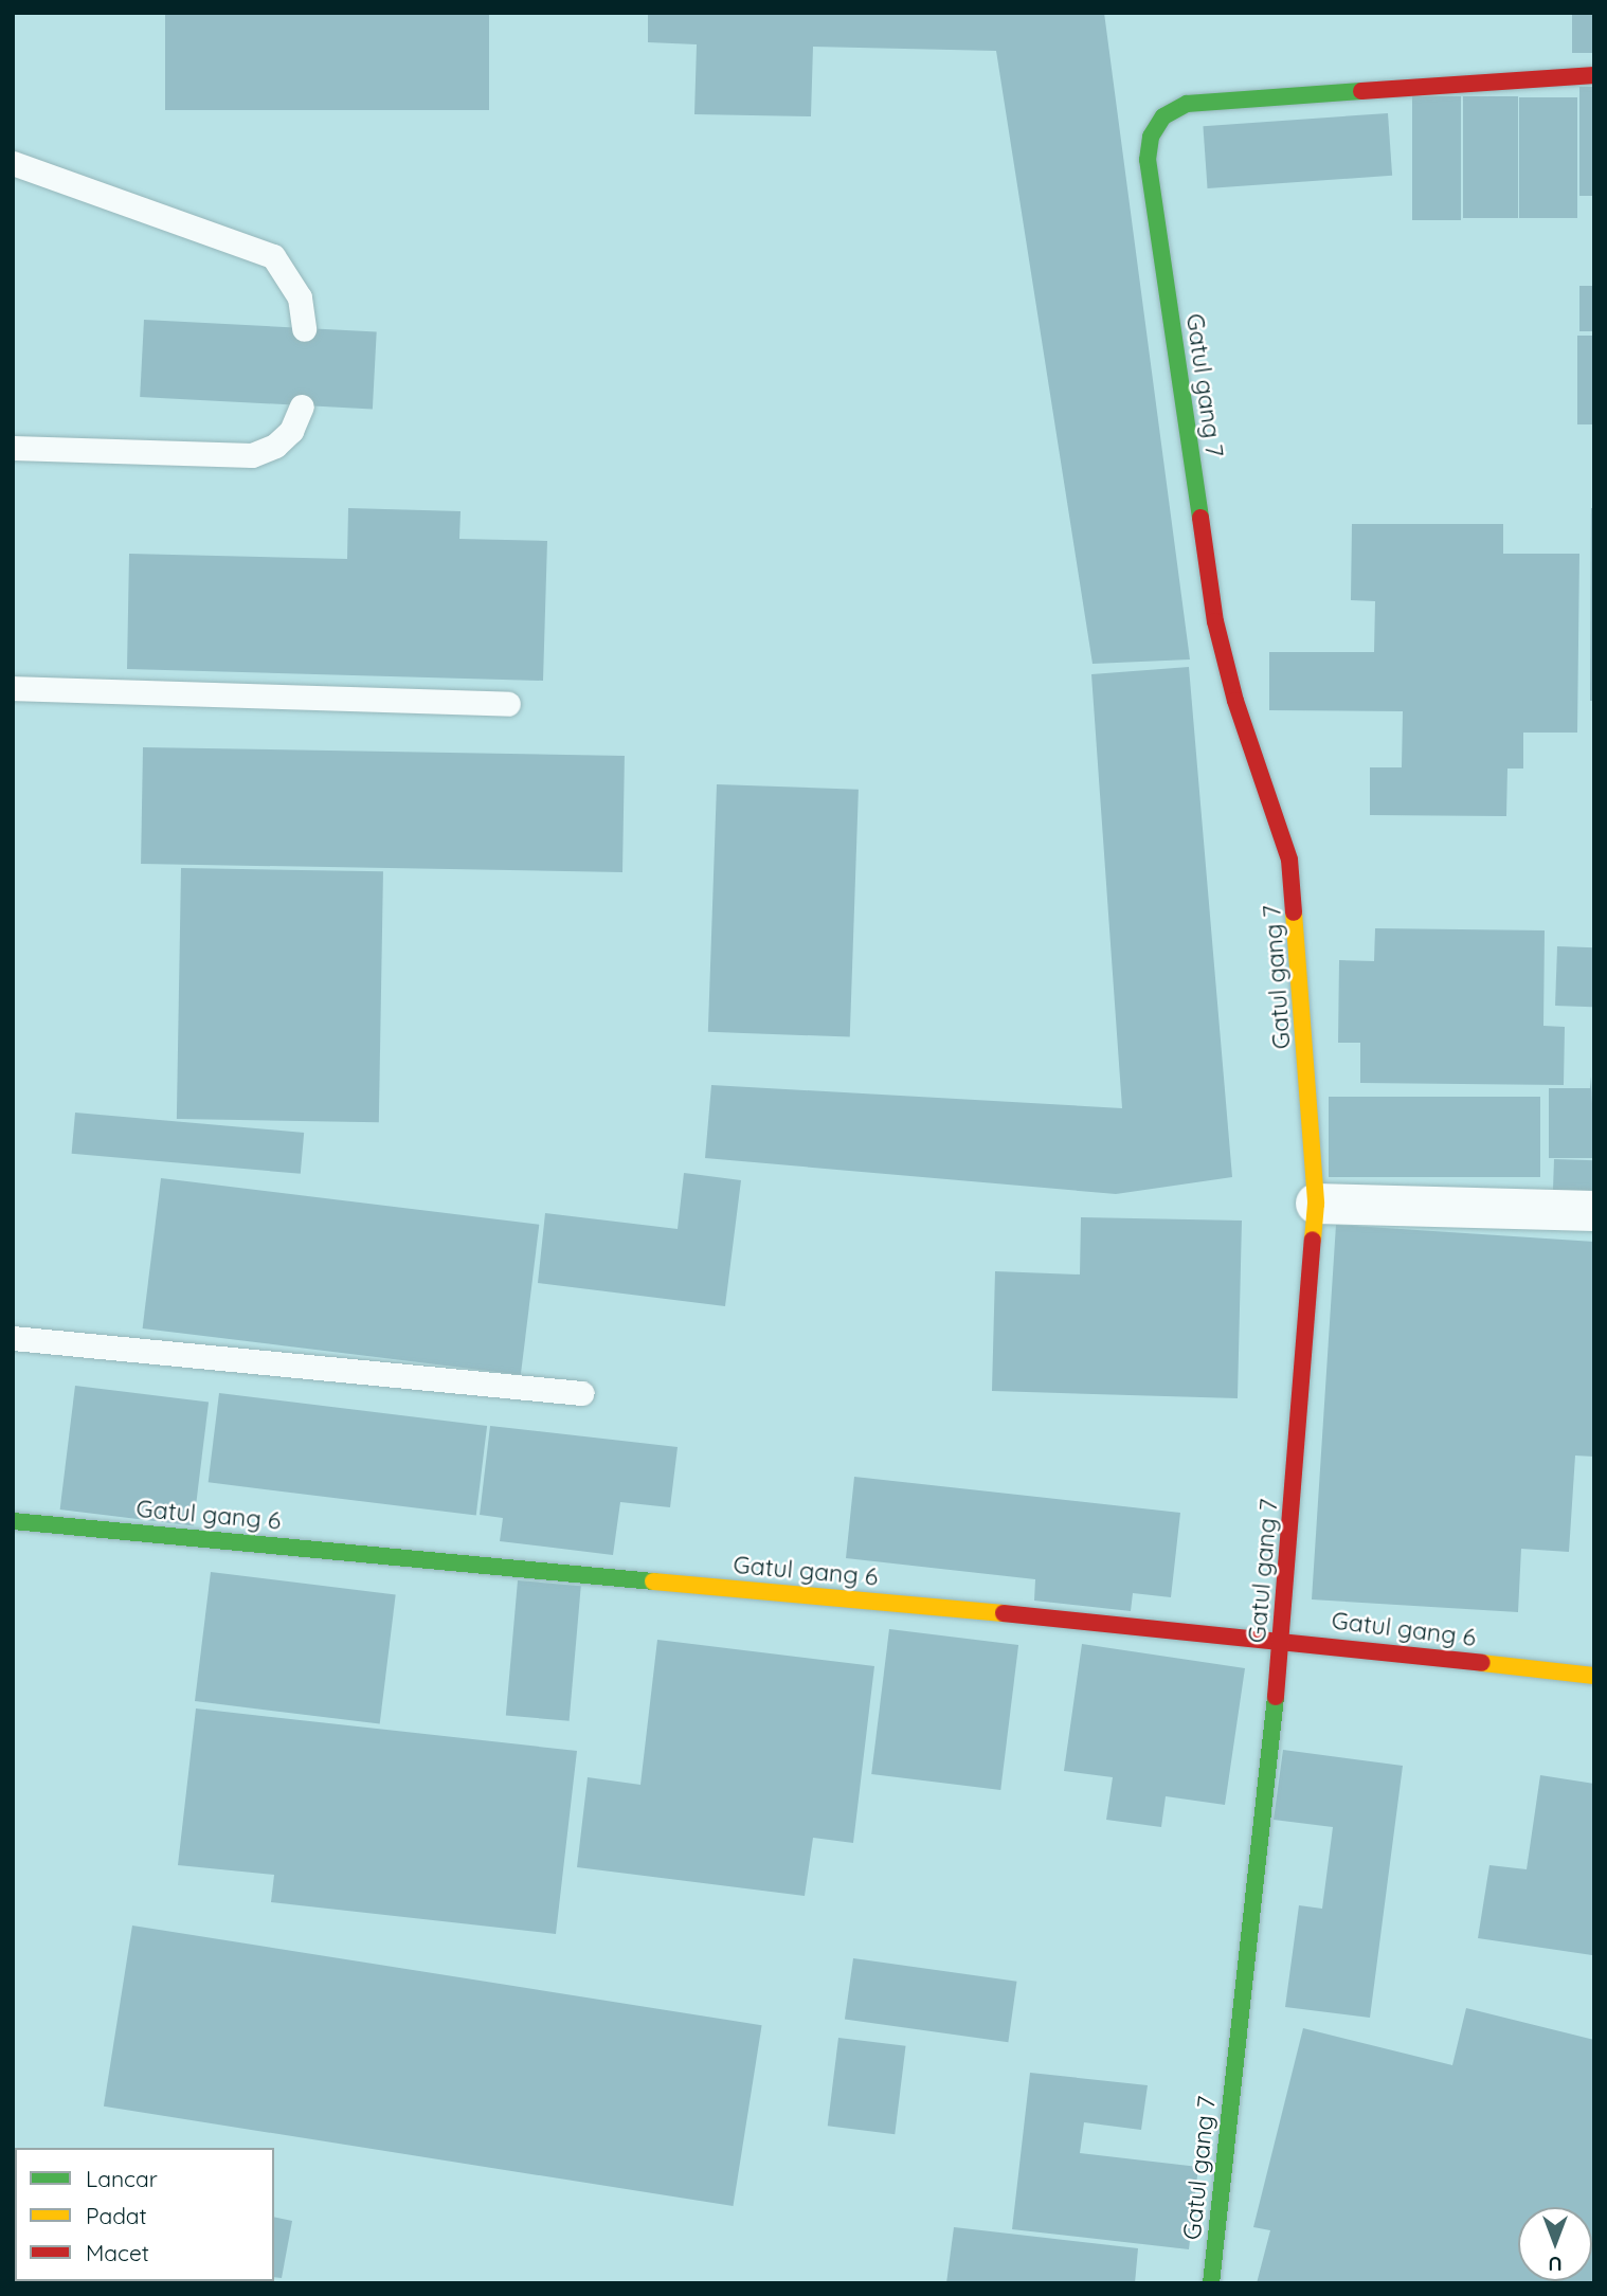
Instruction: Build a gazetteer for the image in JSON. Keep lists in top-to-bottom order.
{
  "streets": {
    "street": ["Gatul gang 7", "Gatul gang 6"]
  },
  "crossings": [
    ["Gatul gang 7", "Gatul gang 6"]
  ],
  "legend": ["Lancar", "Padat", "Macet"],
  "north": "bottom"
}
